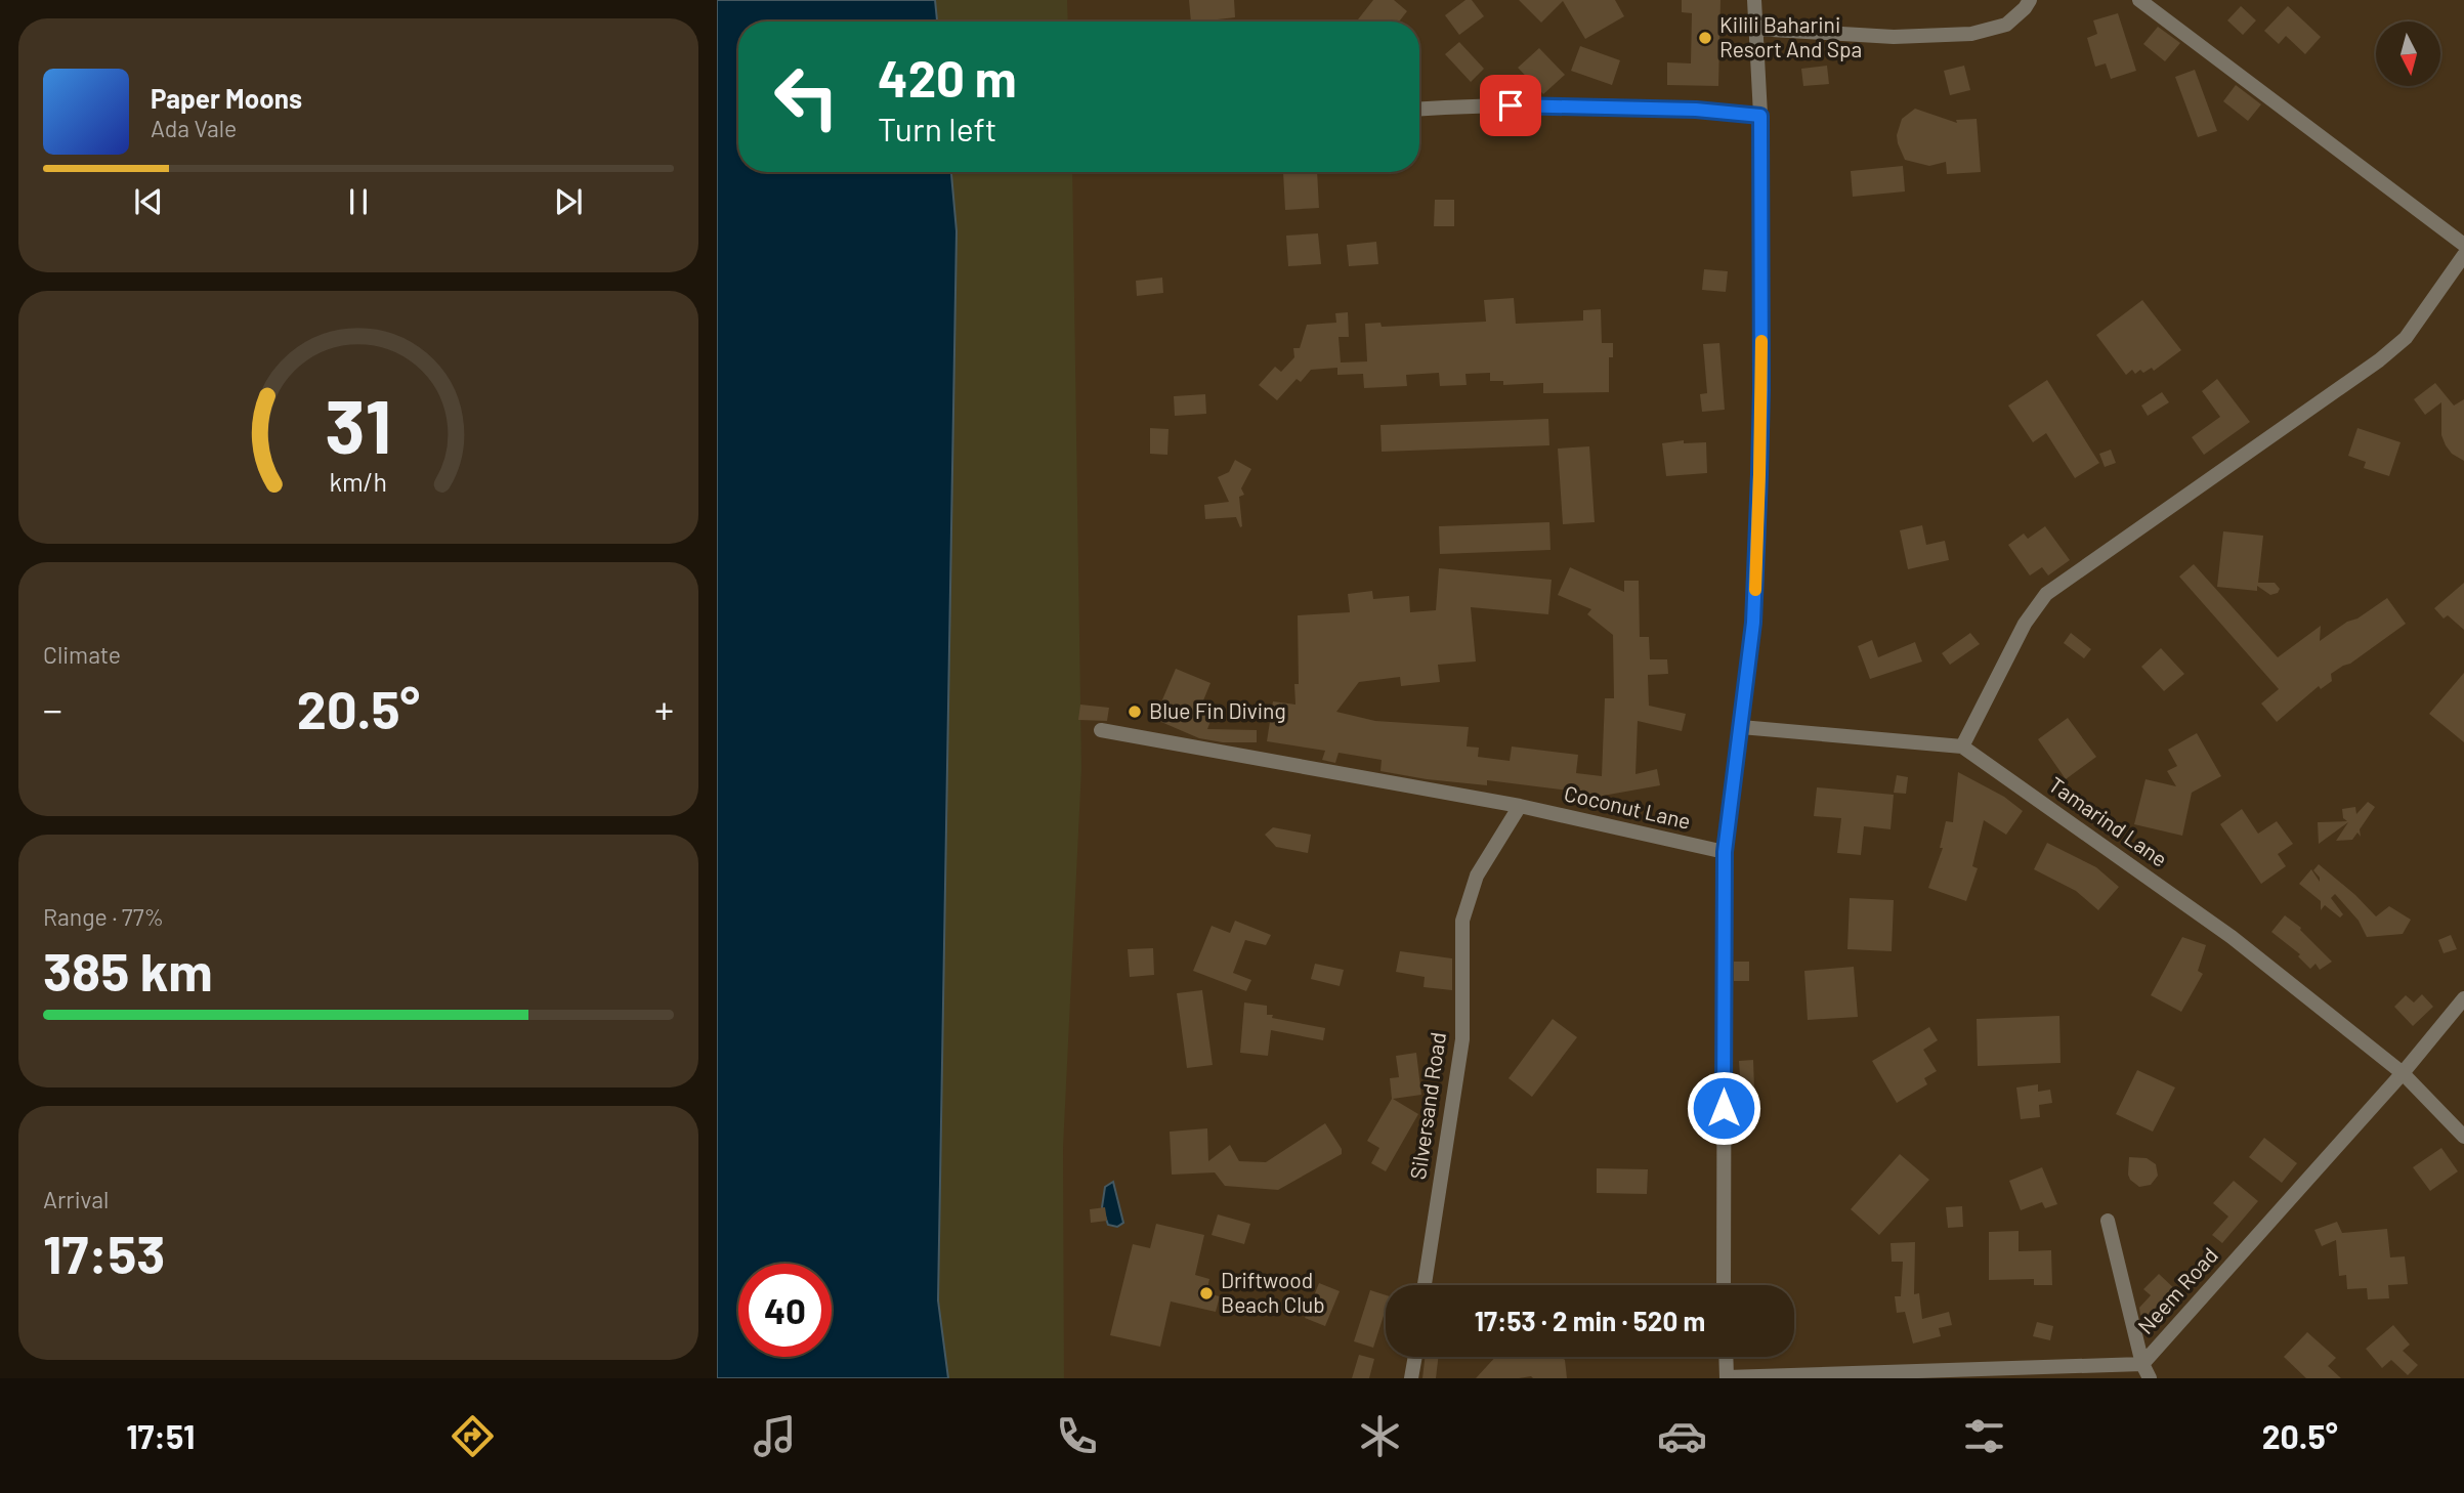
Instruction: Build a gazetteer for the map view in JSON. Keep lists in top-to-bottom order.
{
  "streets": {
    "street": [
      "Coconut Lane",
      "Tamarind Lane",
      "Silversand Road",
      "Neem Road"
    ]
  },
  "crossings": [
    ["Coconut Lane", "Silversand Road"],
    ["Tamarind Lane", "Neem Road"]
  ],
  "places": ["Kilili Baharini Resort And Spa", "Blue Fin Diving", "Driftwood Beach Club"],
  "north": "bottom",
  "page": {
    "turn": ["420 m", "Turn left"],
    "song": ["Paper Moons", "Ada Vale"],
    "tile": [
      "Climate",
      ["Range · 77%", "385 km"],
      ["Arrival", "17:53"]
    ],
    "heat": ["−", "20.5°", "+"],
    "limit": "40",
    "trip": "17:53 · 2 min · 520 m",
    "tabs": ["17:51", "20.5°"],
    "gauge": ["31", "km/h"]
  }
}
